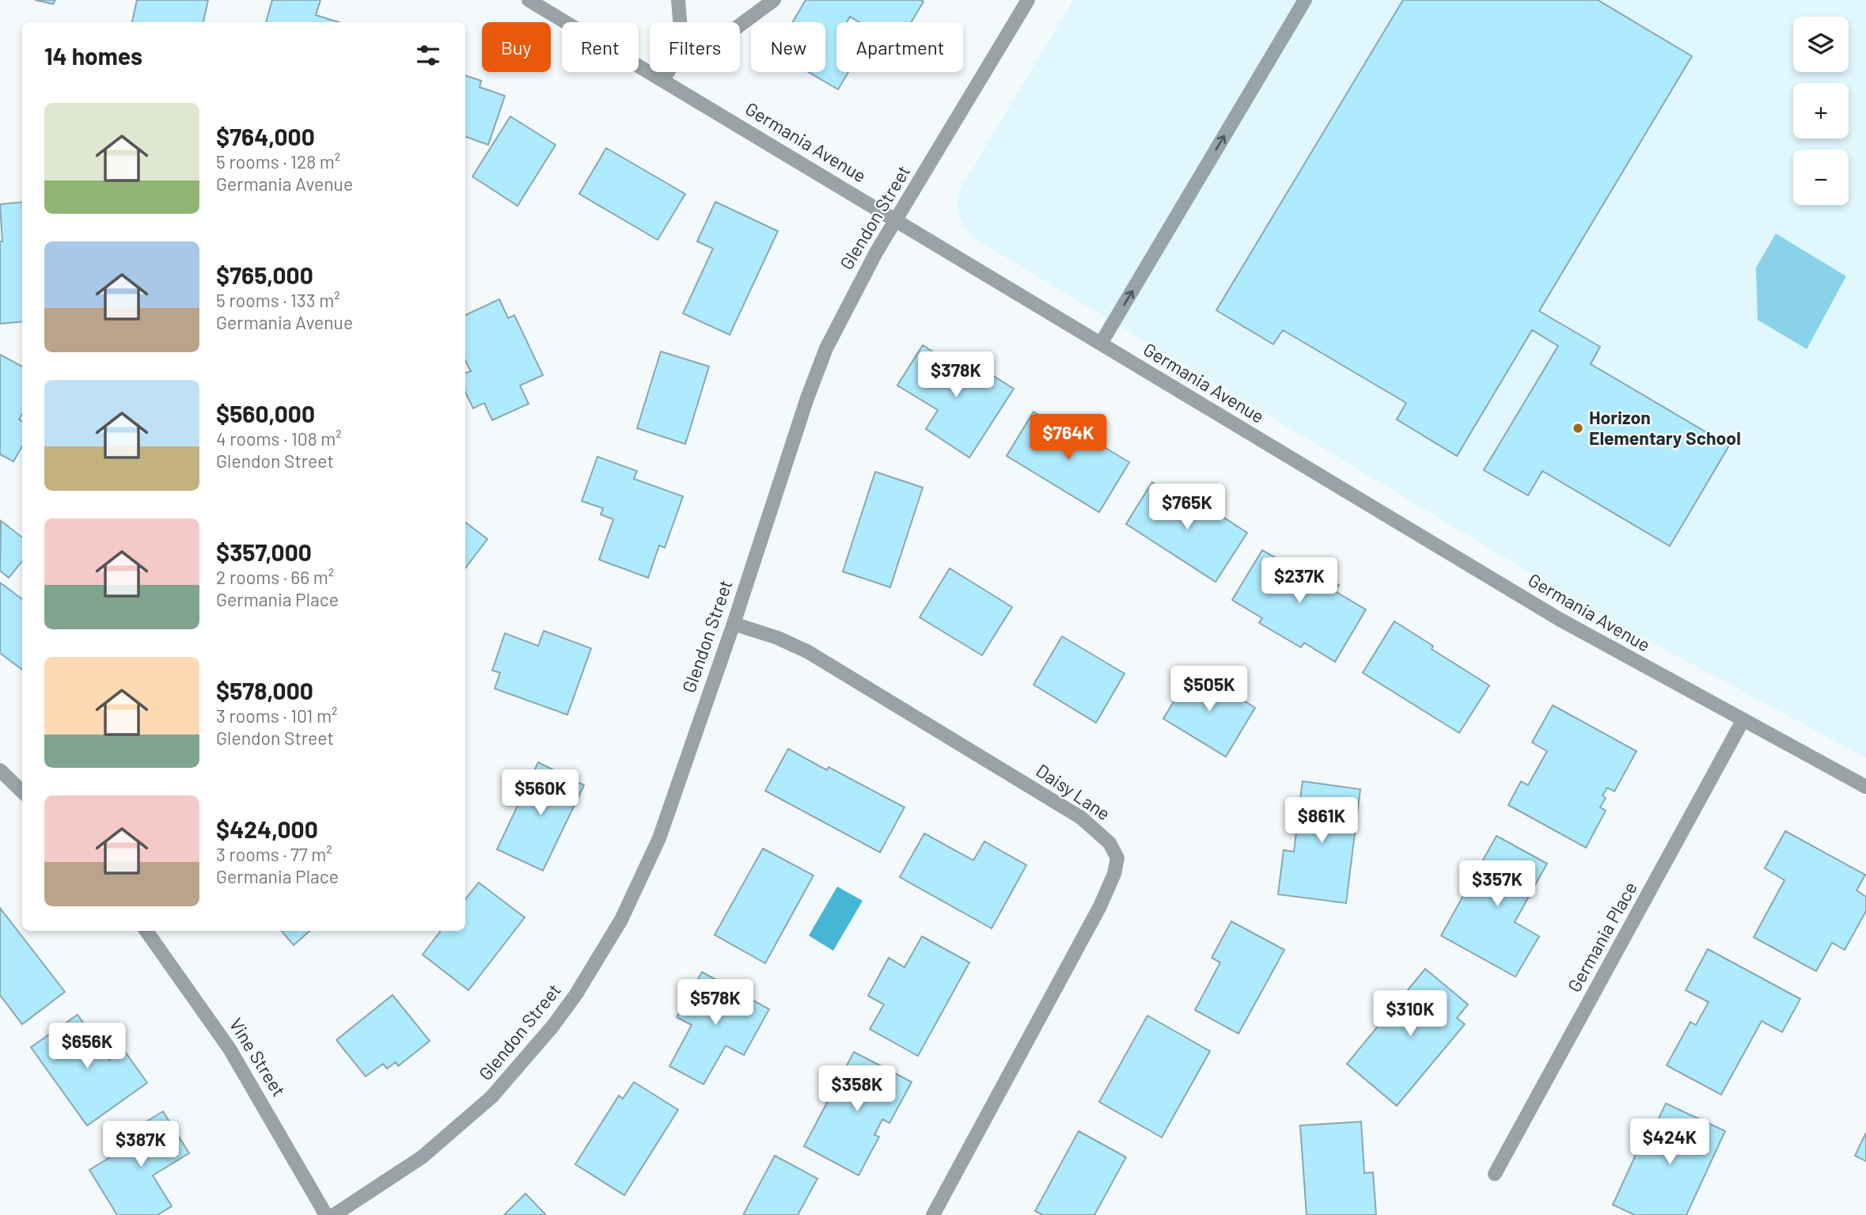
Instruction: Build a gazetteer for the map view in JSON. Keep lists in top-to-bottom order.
{
  "streets": {
    "street": [
      "Germania Avenue",
      "Glendon Street",
      "Daisy Lane",
      "Germania Place",
      "Vine Street"
    ]
  },
  "crossings": [
    ["Germania Avenue", "Glendon Street"],
    ["Germania Avenue", "Germania Place"],
    ["Glendon Street", "Daisy Lane"]
  ],
  "places": ["Horizon Elementary School"],
  "page": {
    "map_buttons": ["+", "−"],
    "chip": [
      "Buy",
      "Rent",
      "Filters",
      "New",
      "Apartment"
    ],
    "heading": "14 homes",
    "list": [
      {
        "name": "$764,000",
        "note": "5 rooms · 128 m² · Germania Avenue"
      },
      {
        "name": "$765,000",
        "note": "5 rooms · 133 m² · Germania Avenue"
      },
      {
        "name": "$560,000",
        "note": "4 rooms · 108 m² · Glendon Street"
      },
      {
        "name": "$357,000",
        "note": "2 rooms · 66 m² · Germania Place"
      },
      {
        "name": "$578,000",
        "note": "3 rooms · 101 m² · Glendon Street"
      },
      {
        "name": "$424,000",
        "note": "3 rooms · 77 m² · Germania Place"
      }
    ],
    "price": [
      "$378K",
      "$764K",
      "$765K",
      "$237K",
      "$505K",
      "$560K",
      "$861K",
      "$357K",
      "$578K",
      "$310K",
      "$656K",
      "$358K",
      "$424K",
      "$387K"
    ]
  }
}
